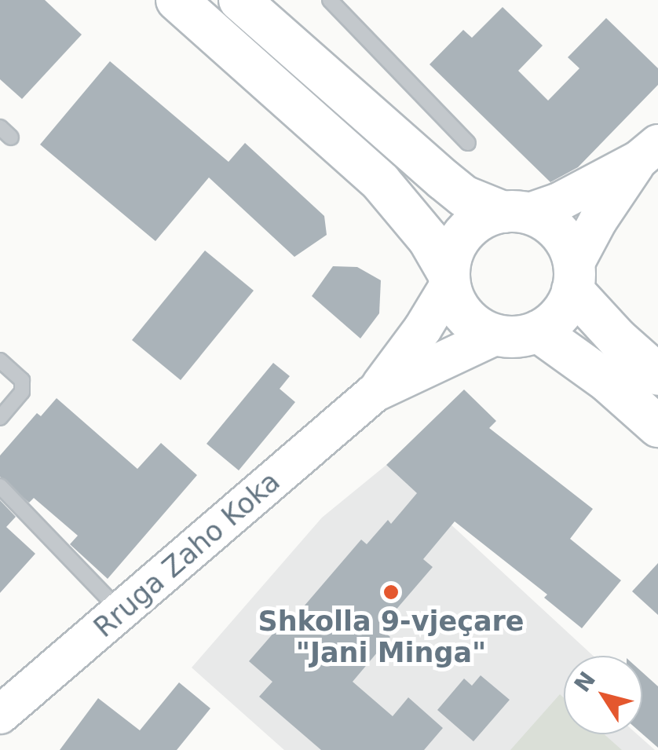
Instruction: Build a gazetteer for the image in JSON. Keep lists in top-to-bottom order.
{
  "streets": {
    "street": ["Rruga Zaho Koka"]
  },
  "places": ["Shkolla 9-vjeçare \"Jani Minga\""],
  "north": "top left"
}
